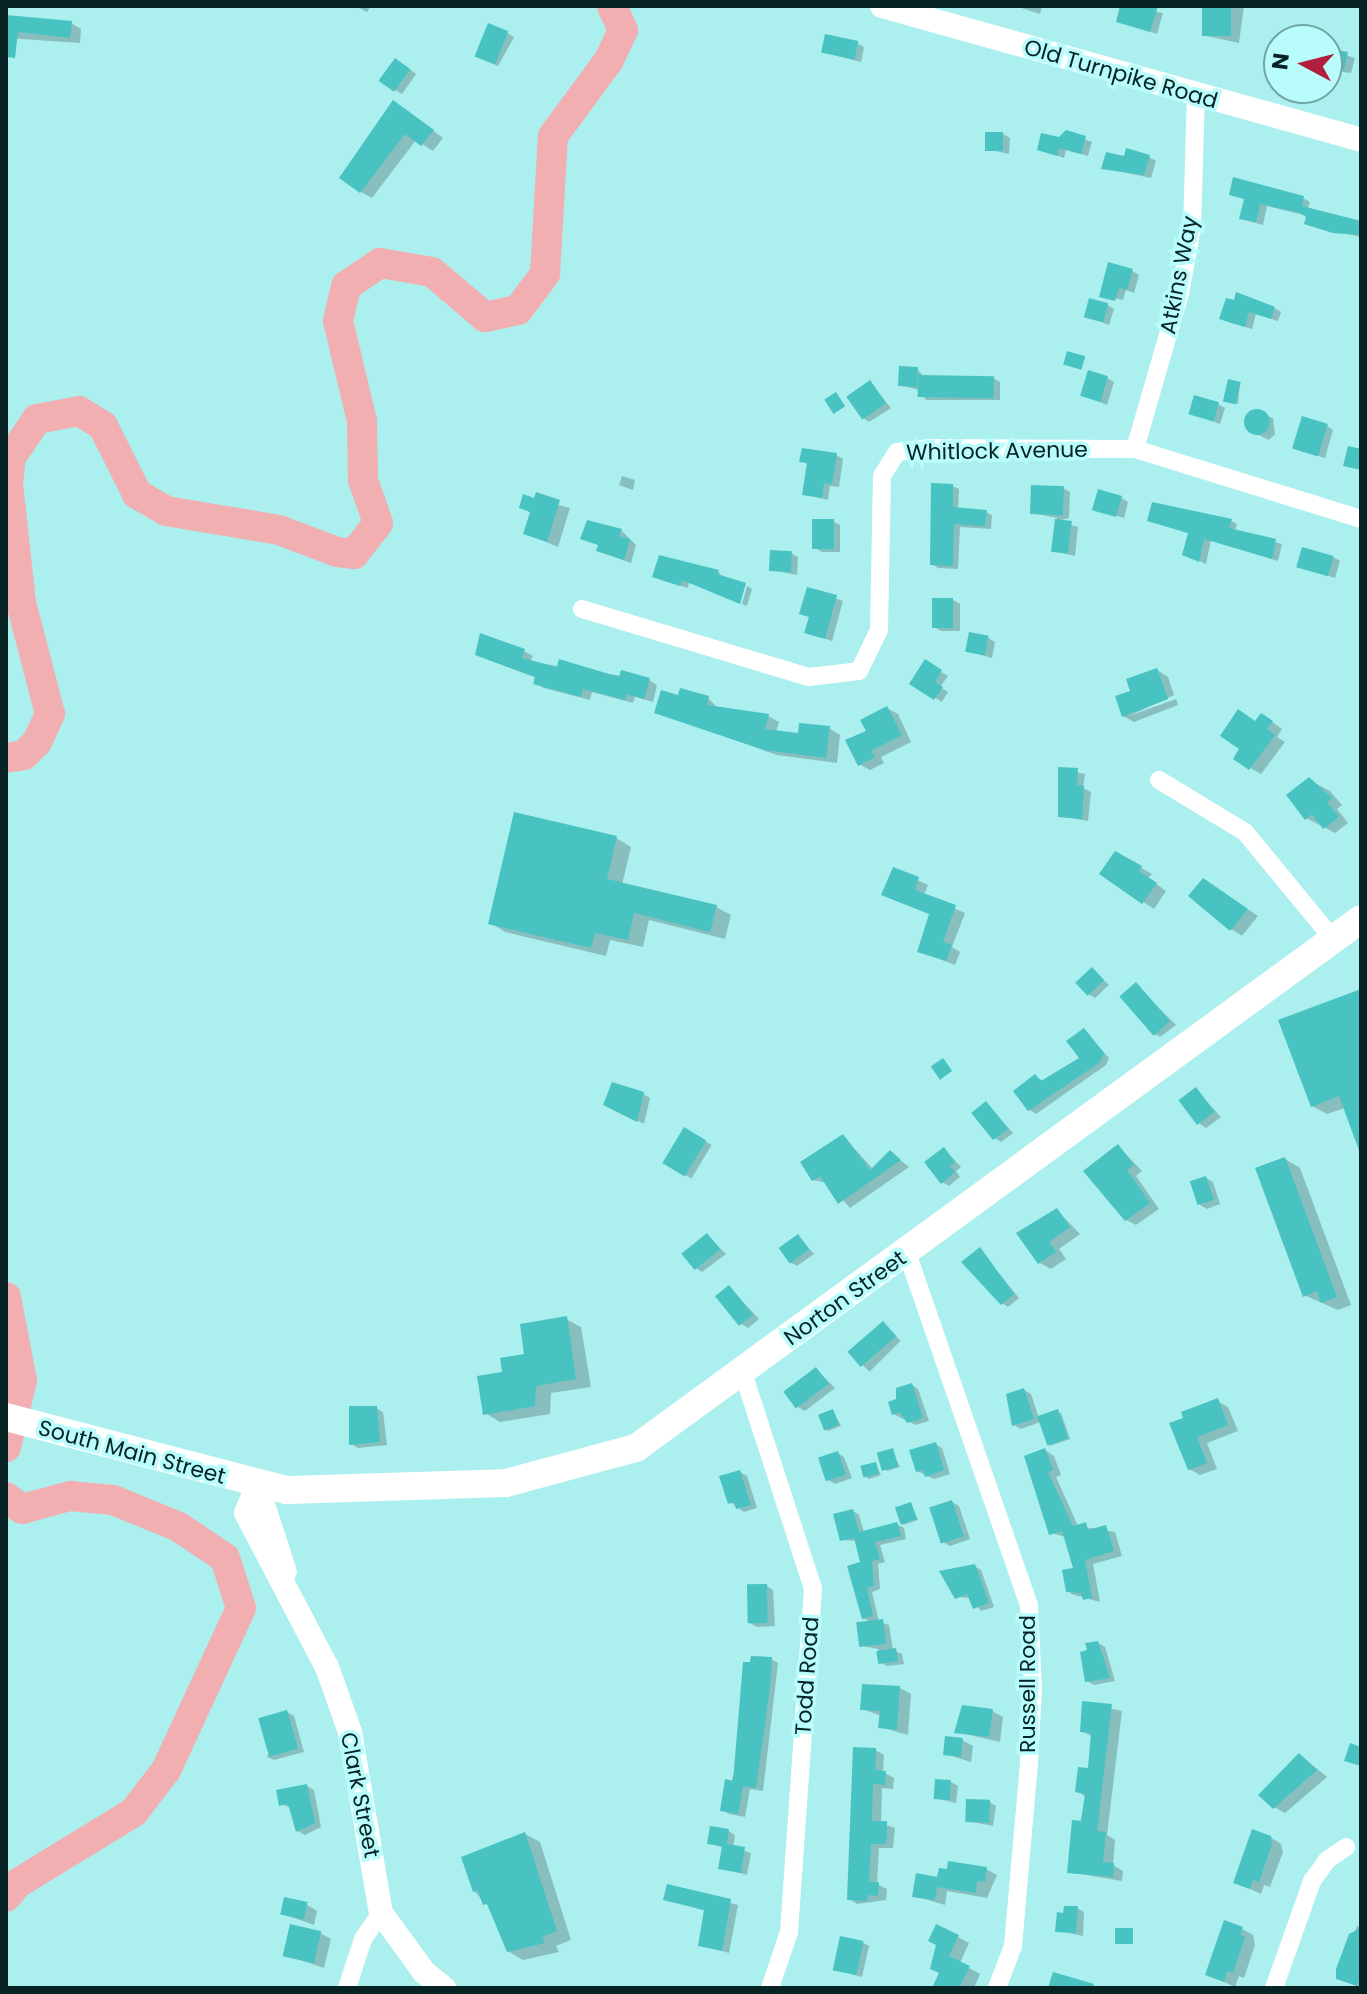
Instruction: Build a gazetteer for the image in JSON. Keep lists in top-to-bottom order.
{
  "streets": {
    "highway": ["Norton Street", "South Main Street"],
    "main road": ["Old Turnpike Road", "Clark Street"],
    "street": [
      "Atkins Way",
      "Whitlock Avenue",
      "Todd Road",
      "Russell Road"
    ]
  },
  "crossings": [
    ["Old Turnpike Road", "Atkins Way"],
    ["Atkins Way", "Whitlock Avenue"],
    ["Norton Street", "South Main Street"],
    ["Norton Street", "Todd Road"],
    ["Norton Street", "Russell Road"],
    ["Norton Street", "Clark Street"],
    ["South Main Street", "Clark Street"]
  ],
  "north": "left"
}
